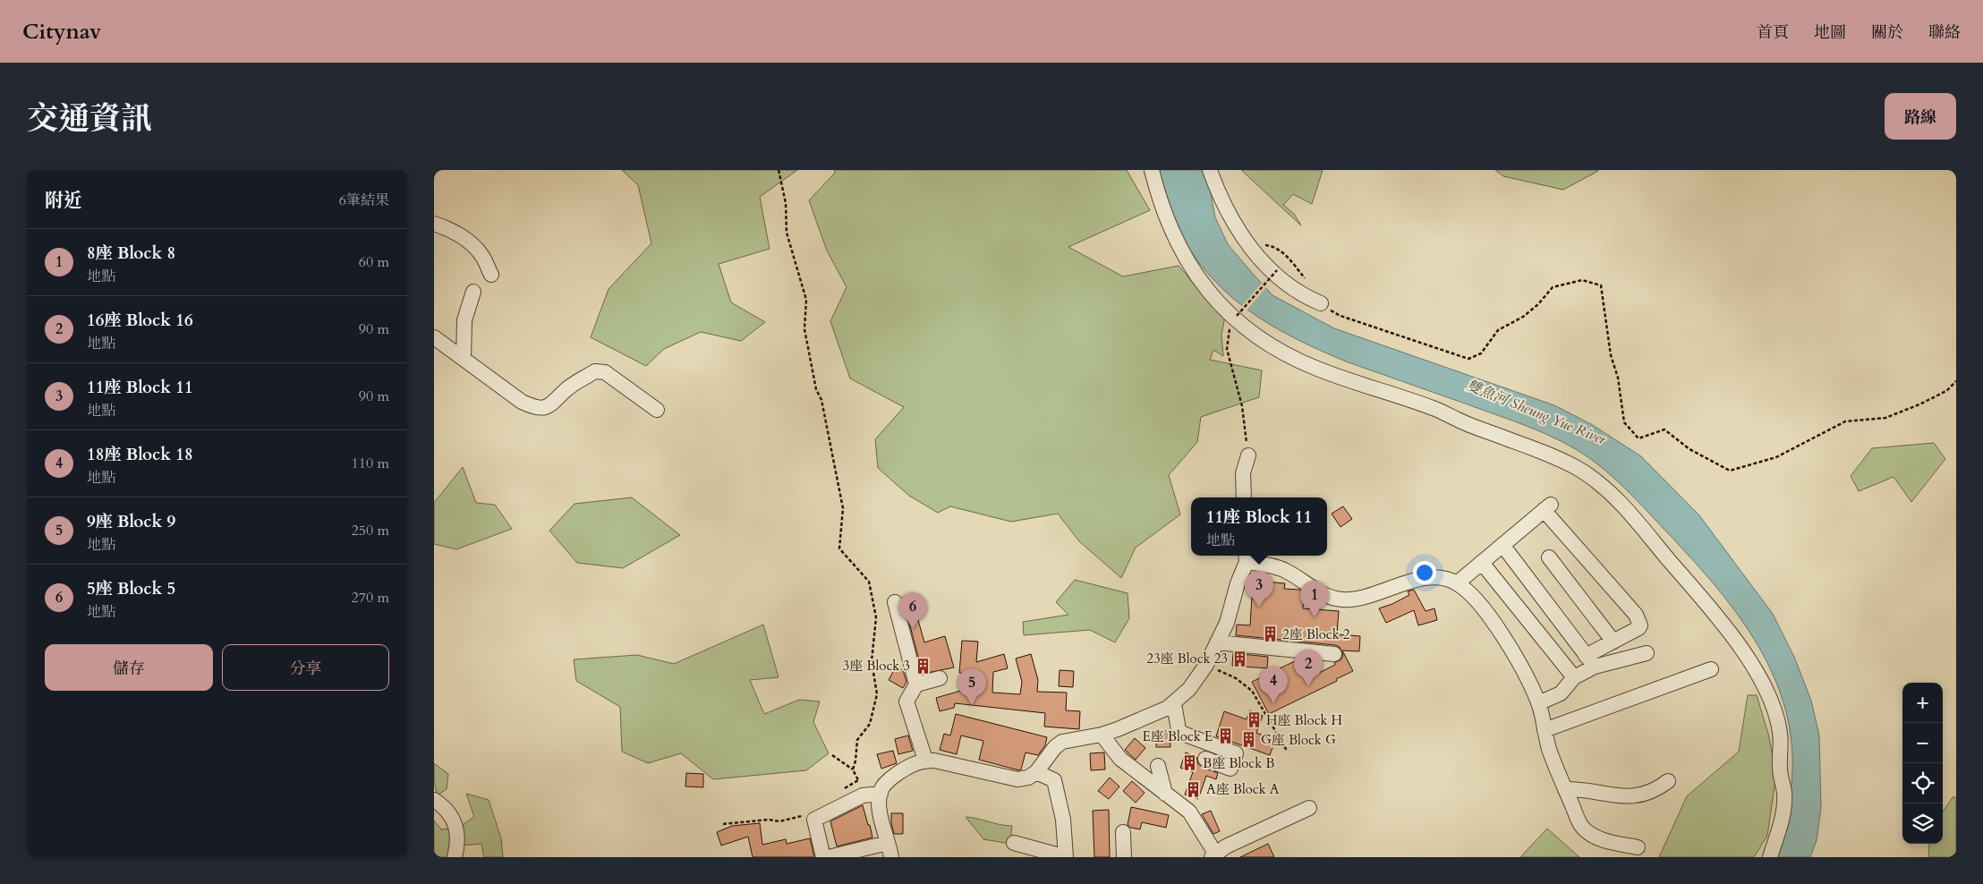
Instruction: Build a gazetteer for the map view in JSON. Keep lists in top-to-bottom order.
{
  "water": ["雙魚河 Sheung Yue River"],
  "places": {
    "building": [
      "2座 Block 2",
      "23座 Block 23",
      "3座 Block 3",
      "H座 Block H",
      "E座 Block E",
      "G座 Block G",
      "B座 Block B",
      "A座 Block A"
    ]
  },
  "page": {
    "header": "Citynav",
    "nav": [
      "首頁",
      "地圖",
      "關於",
      "聯絡"
    ],
    "title": "交通資訊",
    "buttons": [
      "路線",
      ["儲存", "分享"]
    ],
    "heading": ["附近", "6筆結果"],
    "list": [
      {
        "mark": "1",
        "name": "8座 Block 8",
        "note": "地點",
        "value": "60 m"
      },
      {
        "mark": "2",
        "name": "16座 Block 16",
        "note": "地點",
        "value": "90 m"
      },
      {
        "mark": "3",
        "name": "11座 Block 11",
        "note": "地點",
        "value": "90 m"
      },
      {
        "mark": "4",
        "name": "18座 Block 18",
        "note": "地點",
        "value": "110 m"
      },
      {
        "mark": "5",
        "name": "9座 Block 9",
        "note": "地點",
        "value": "250 m"
      },
      {
        "mark": "6",
        "name": "5座 Block 5",
        "note": "地點",
        "value": "270 m"
      }
    ],
    "popup": ["11座 Block 11", "地點"],
    "pins": [
      "3",
      "1",
      "6",
      "2",
      "4",
      "5"
    ],
    "map_buttons": ["+", "−"]
  }
}
